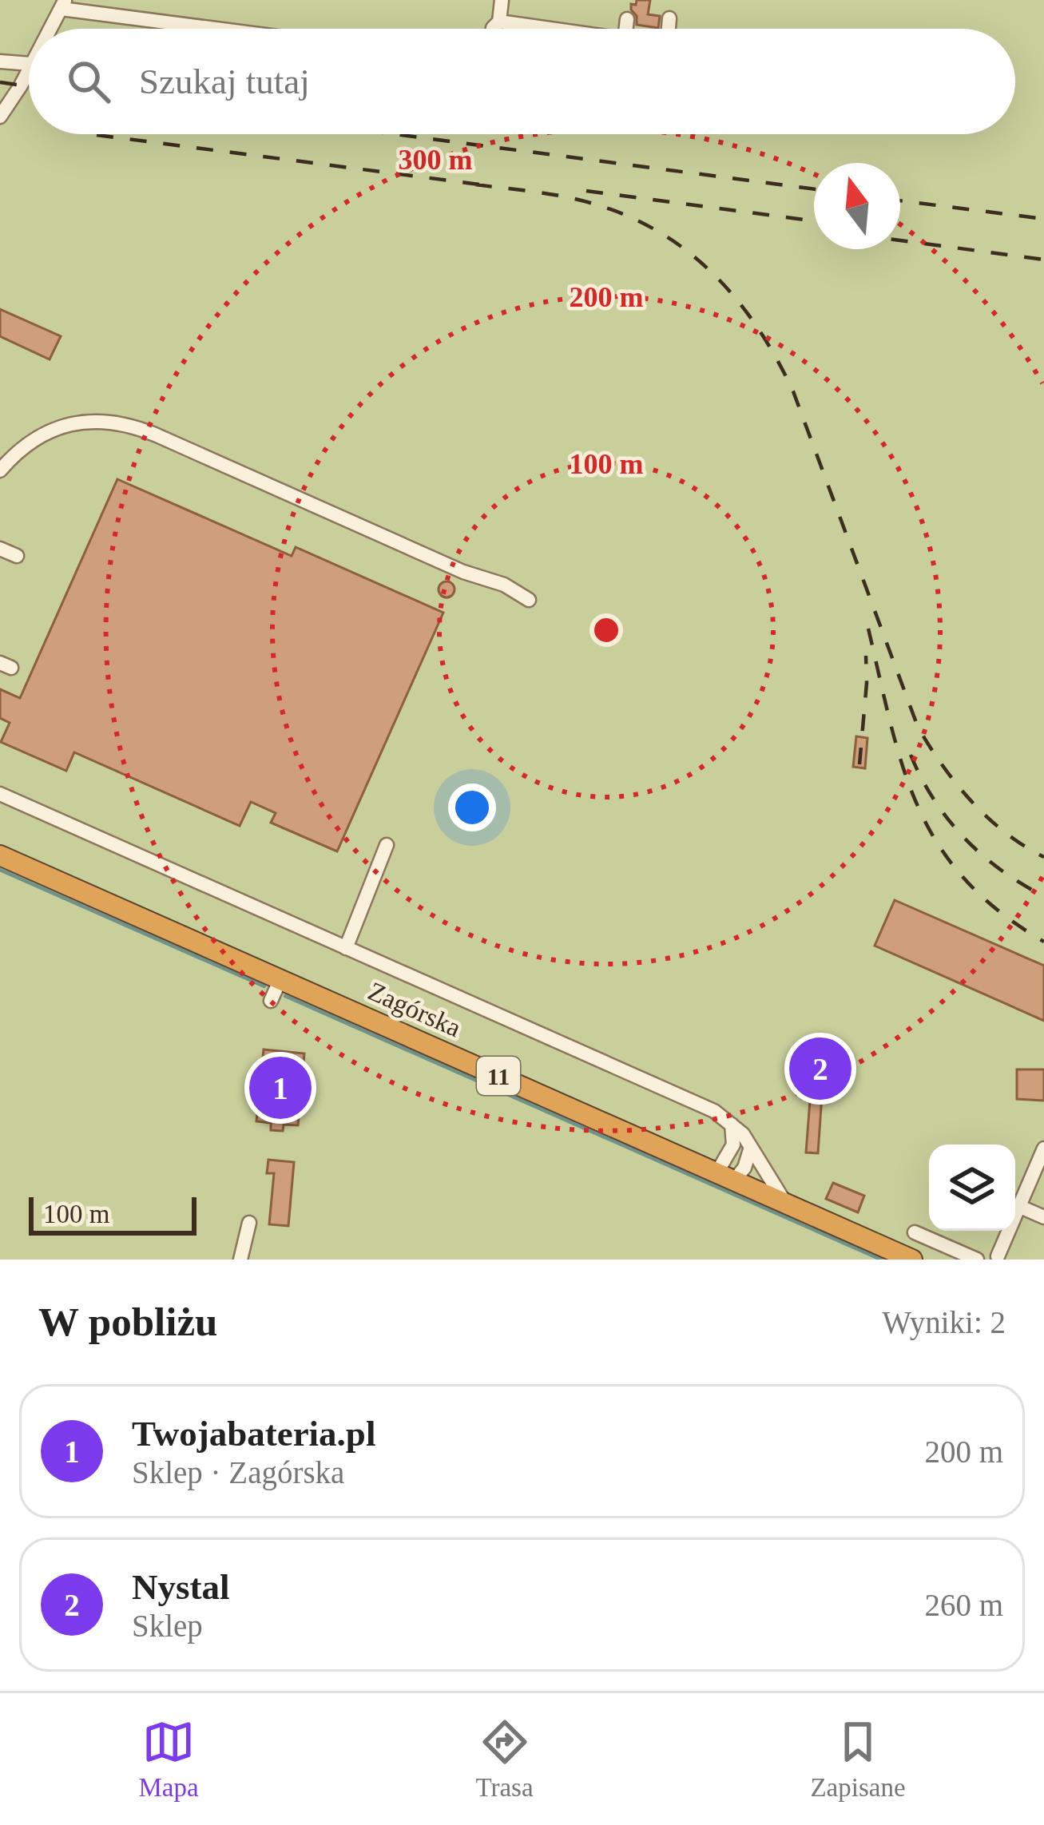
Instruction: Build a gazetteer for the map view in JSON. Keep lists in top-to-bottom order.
{
  "streets": {
    "highway": ["Zagórska", "11"]
  },
  "scale_bar": "100 m",
  "north": "top",
  "page": {
    "search": "Szukaj tutaj",
    "pins": ["2", "1"],
    "scale": "100 m",
    "heading": ["W pobliżu", "Wyniki: 2"],
    "list": [
      {
        "mark": "1",
        "name": "Twojabateria.pl",
        "note": "Sklep · Zagórska",
        "value": "200 m"
      },
      {
        "mark": "2",
        "name": "Nystal",
        "note": "Sklep",
        "value": "260 m"
      }
    ],
    "nav": ["Mapa", "Trasa", "Zapisane"]
  },
  "rings": ["300 m", "200 m", "100 m"]
}
